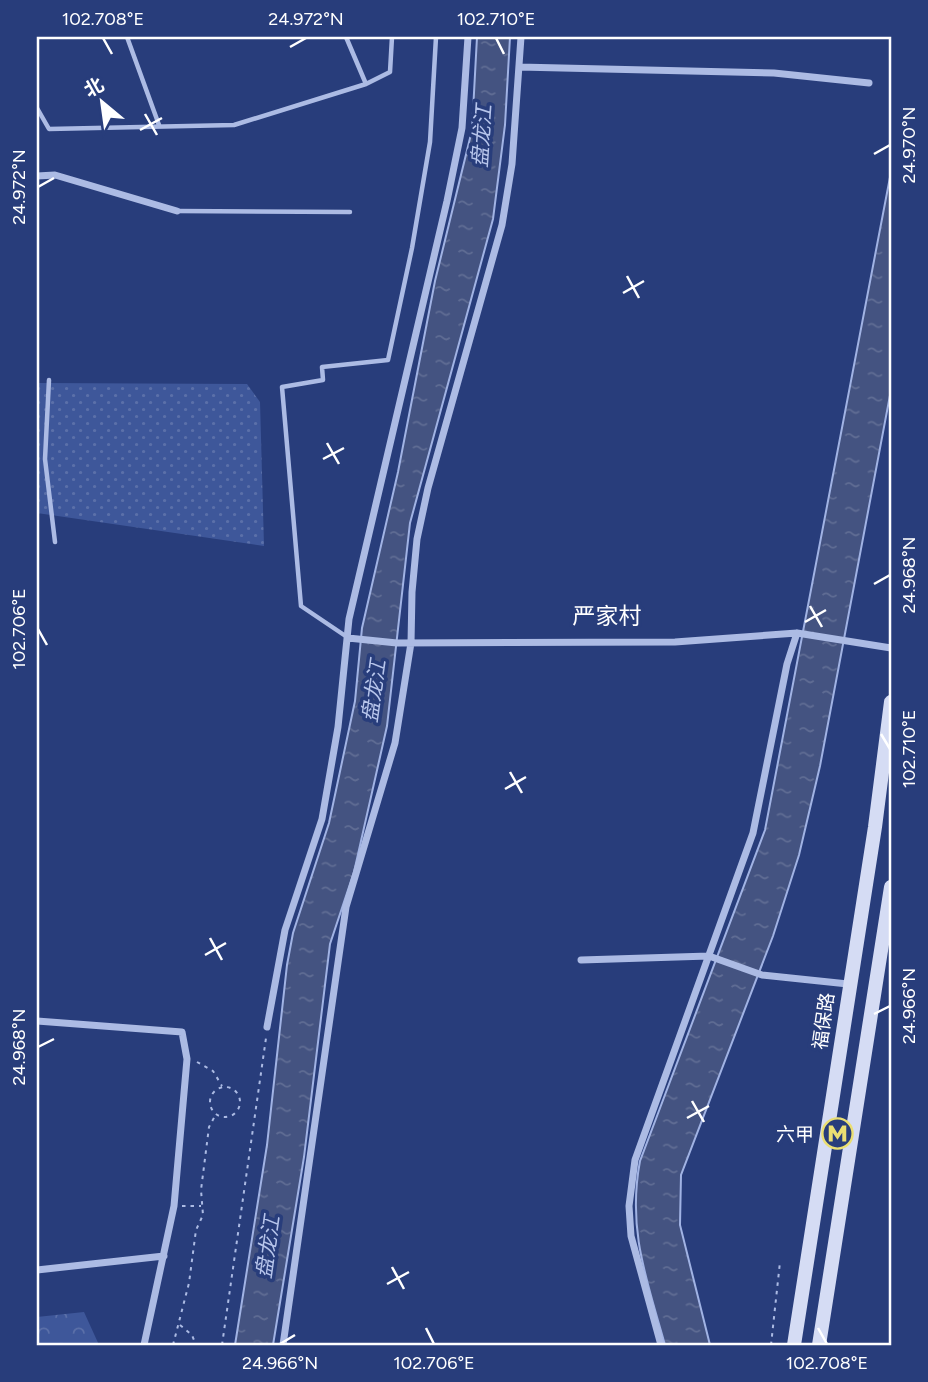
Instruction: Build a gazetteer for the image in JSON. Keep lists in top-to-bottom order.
{
  "streets": {
    "main road": ["福保路"]
  },
  "districts": ["严家村"],
  "water": ["盘龙江"],
  "places": {
    "metro station": ["六甲"]
  },
  "north": "top left",
  "coordinates": [
    "102.708°E",
    "24.972°N",
    "102.710°E",
    "24.970°N",
    "24.968°N",
    "102.706°E",
    "24.966°N"
  ]
}
